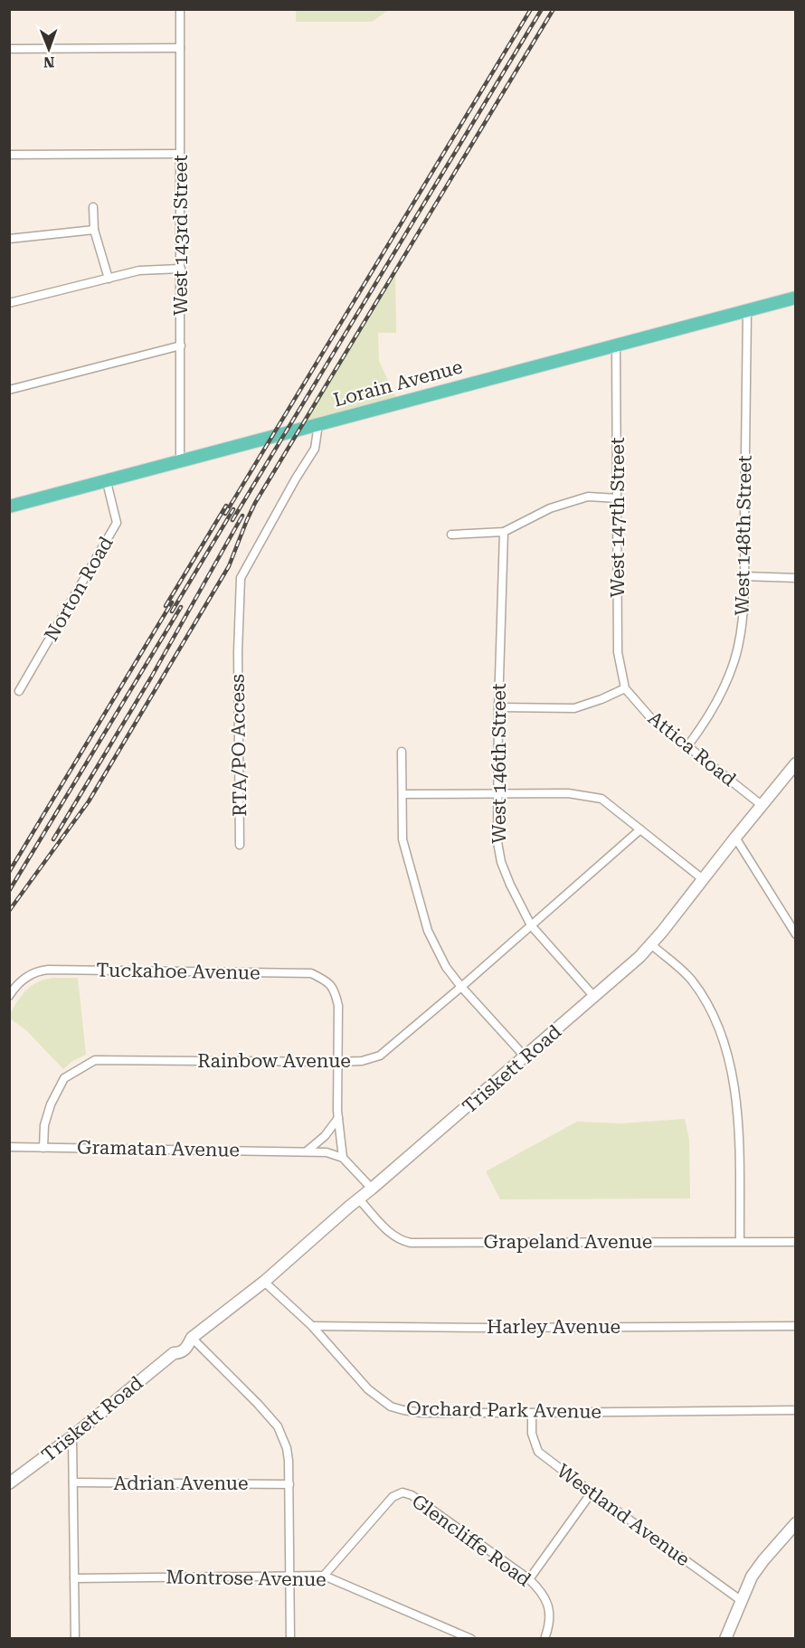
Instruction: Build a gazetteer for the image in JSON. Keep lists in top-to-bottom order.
{
  "streets": {
    "main road": ["Lorain Avenue", "Triskett Road"],
    "street": [
      "West 143rd Street",
      "West 147th Street",
      "West 148th Street",
      "Norton Road",
      "RTA/PO Access",
      "Attica Road",
      "West 146th Street",
      "Tuckahoe Avenue",
      "Rainbow Avenue",
      "Gramatan Avenue",
      "Grapeland Avenue",
      "Harley Avenue",
      "Orchard Park Avenue",
      "Adrian Avenue",
      "Westland Avenue",
      "Glencliffe Road",
      "Montrose Avenue"
    ]
  },
  "crossings": [
    ["West 143rd Street", "Lorain Avenue"],
    ["Lorain Avenue", "West 147th Street"],
    ["Lorain Avenue", "West 148th Street"],
    ["Lorain Avenue", "Norton Road"],
    ["Lorain Avenue", "RTA/PO Access"],
    ["West 147th Street", "Attica Road"],
    ["West 148th Street", "Attica Road"],
    ["Attica Road", "Triskett Road"],
    ["West 146th Street", "Rainbow Avenue"],
    ["West 146th Street", "Triskett Road"],
    ["Tuckahoe Avenue", "Rainbow Avenue"],
    ["Rainbow Avenue", "Gramatan Avenue"],
    ["Triskett Road", "Grapeland Avenue"],
    ["Triskett Road", "Orchard Park Avenue"],
    ["Harley Avenue", "Orchard Park Avenue"],
    ["Orchard Park Avenue", "Westland Avenue"],
    ["Glencliffe Road", "Montrose Avenue"]
  ],
  "north": "bottom"
}
